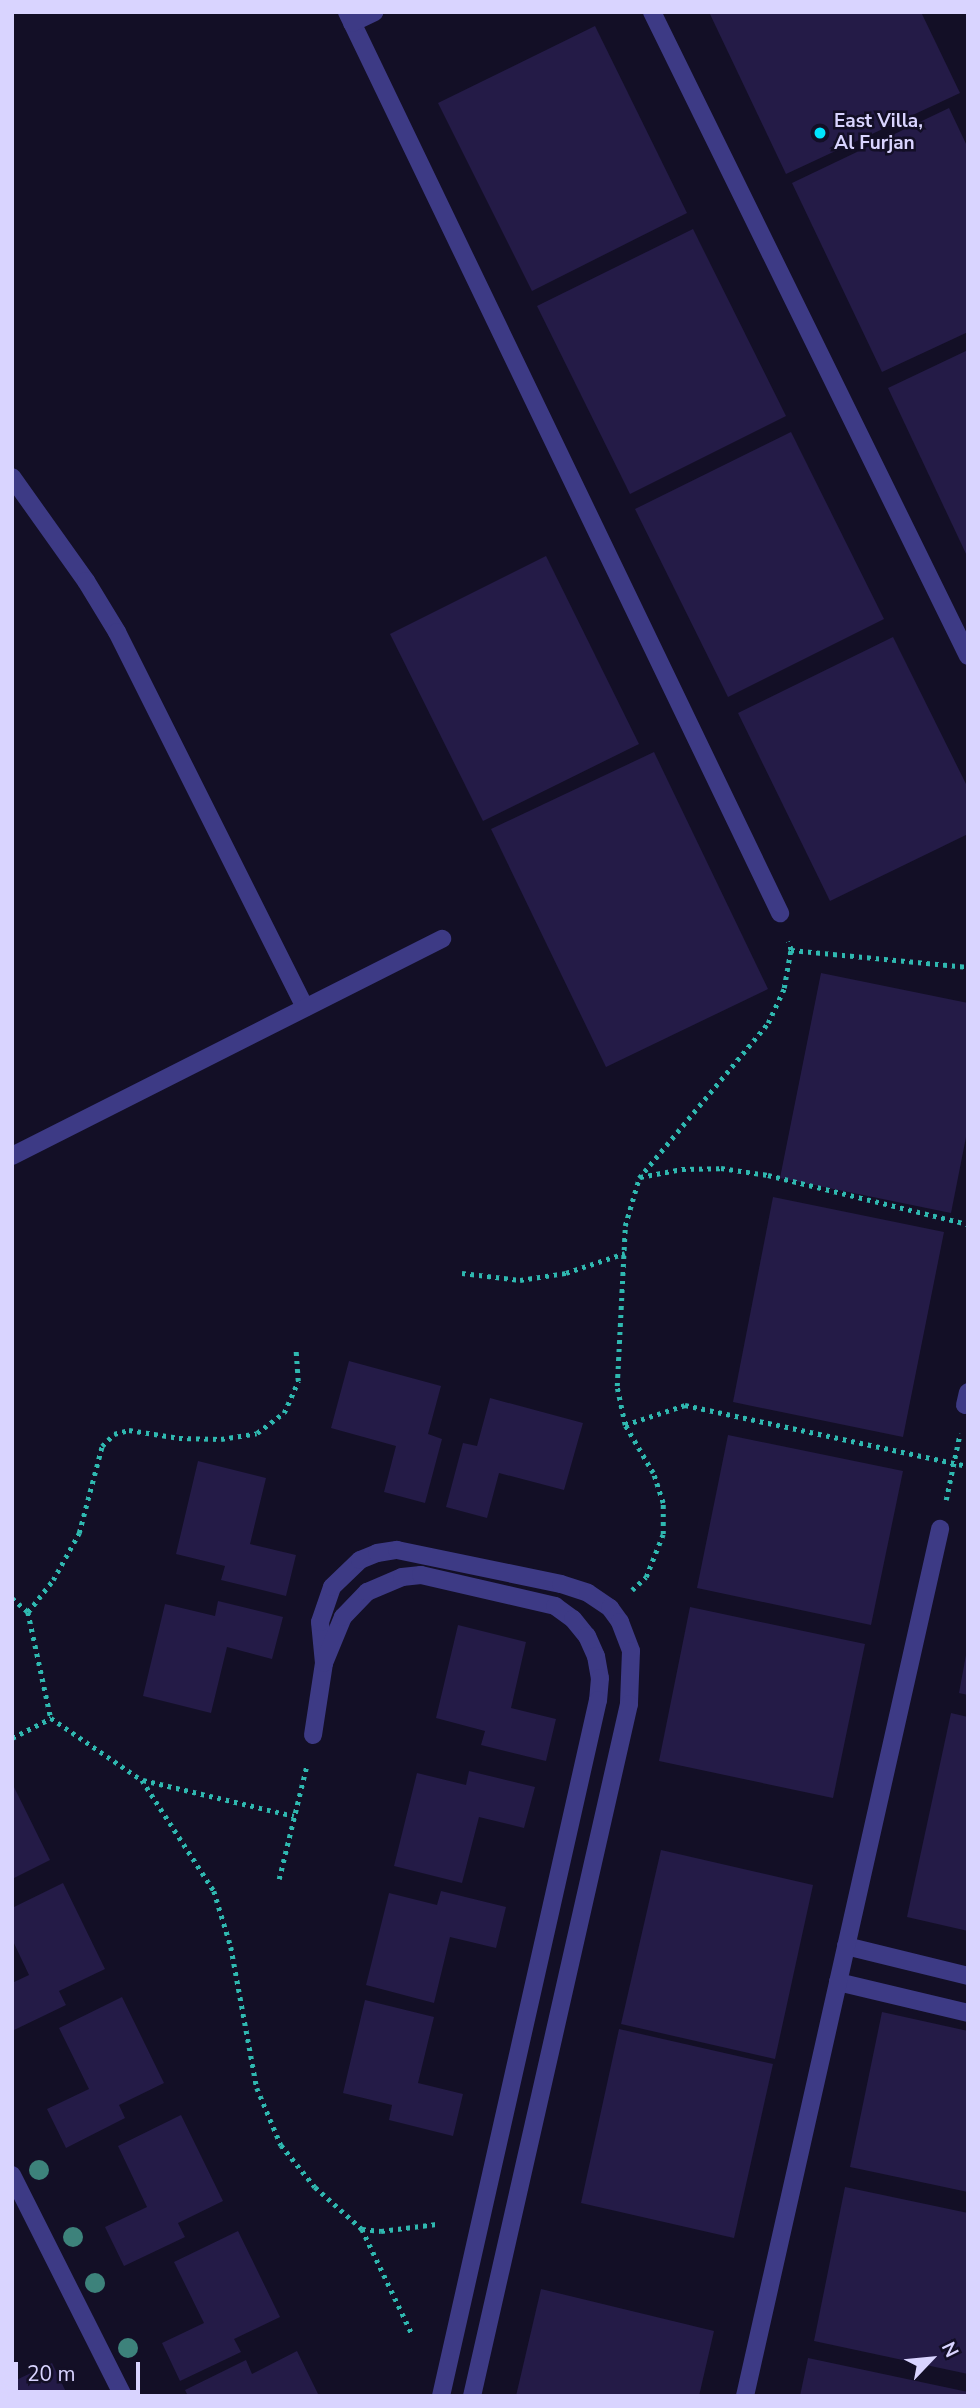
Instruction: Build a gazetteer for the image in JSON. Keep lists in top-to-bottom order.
{
  "places": ["East Villa, Al Furjan"],
  "scale_bar": "20 m",
  "north": "top right"
}
